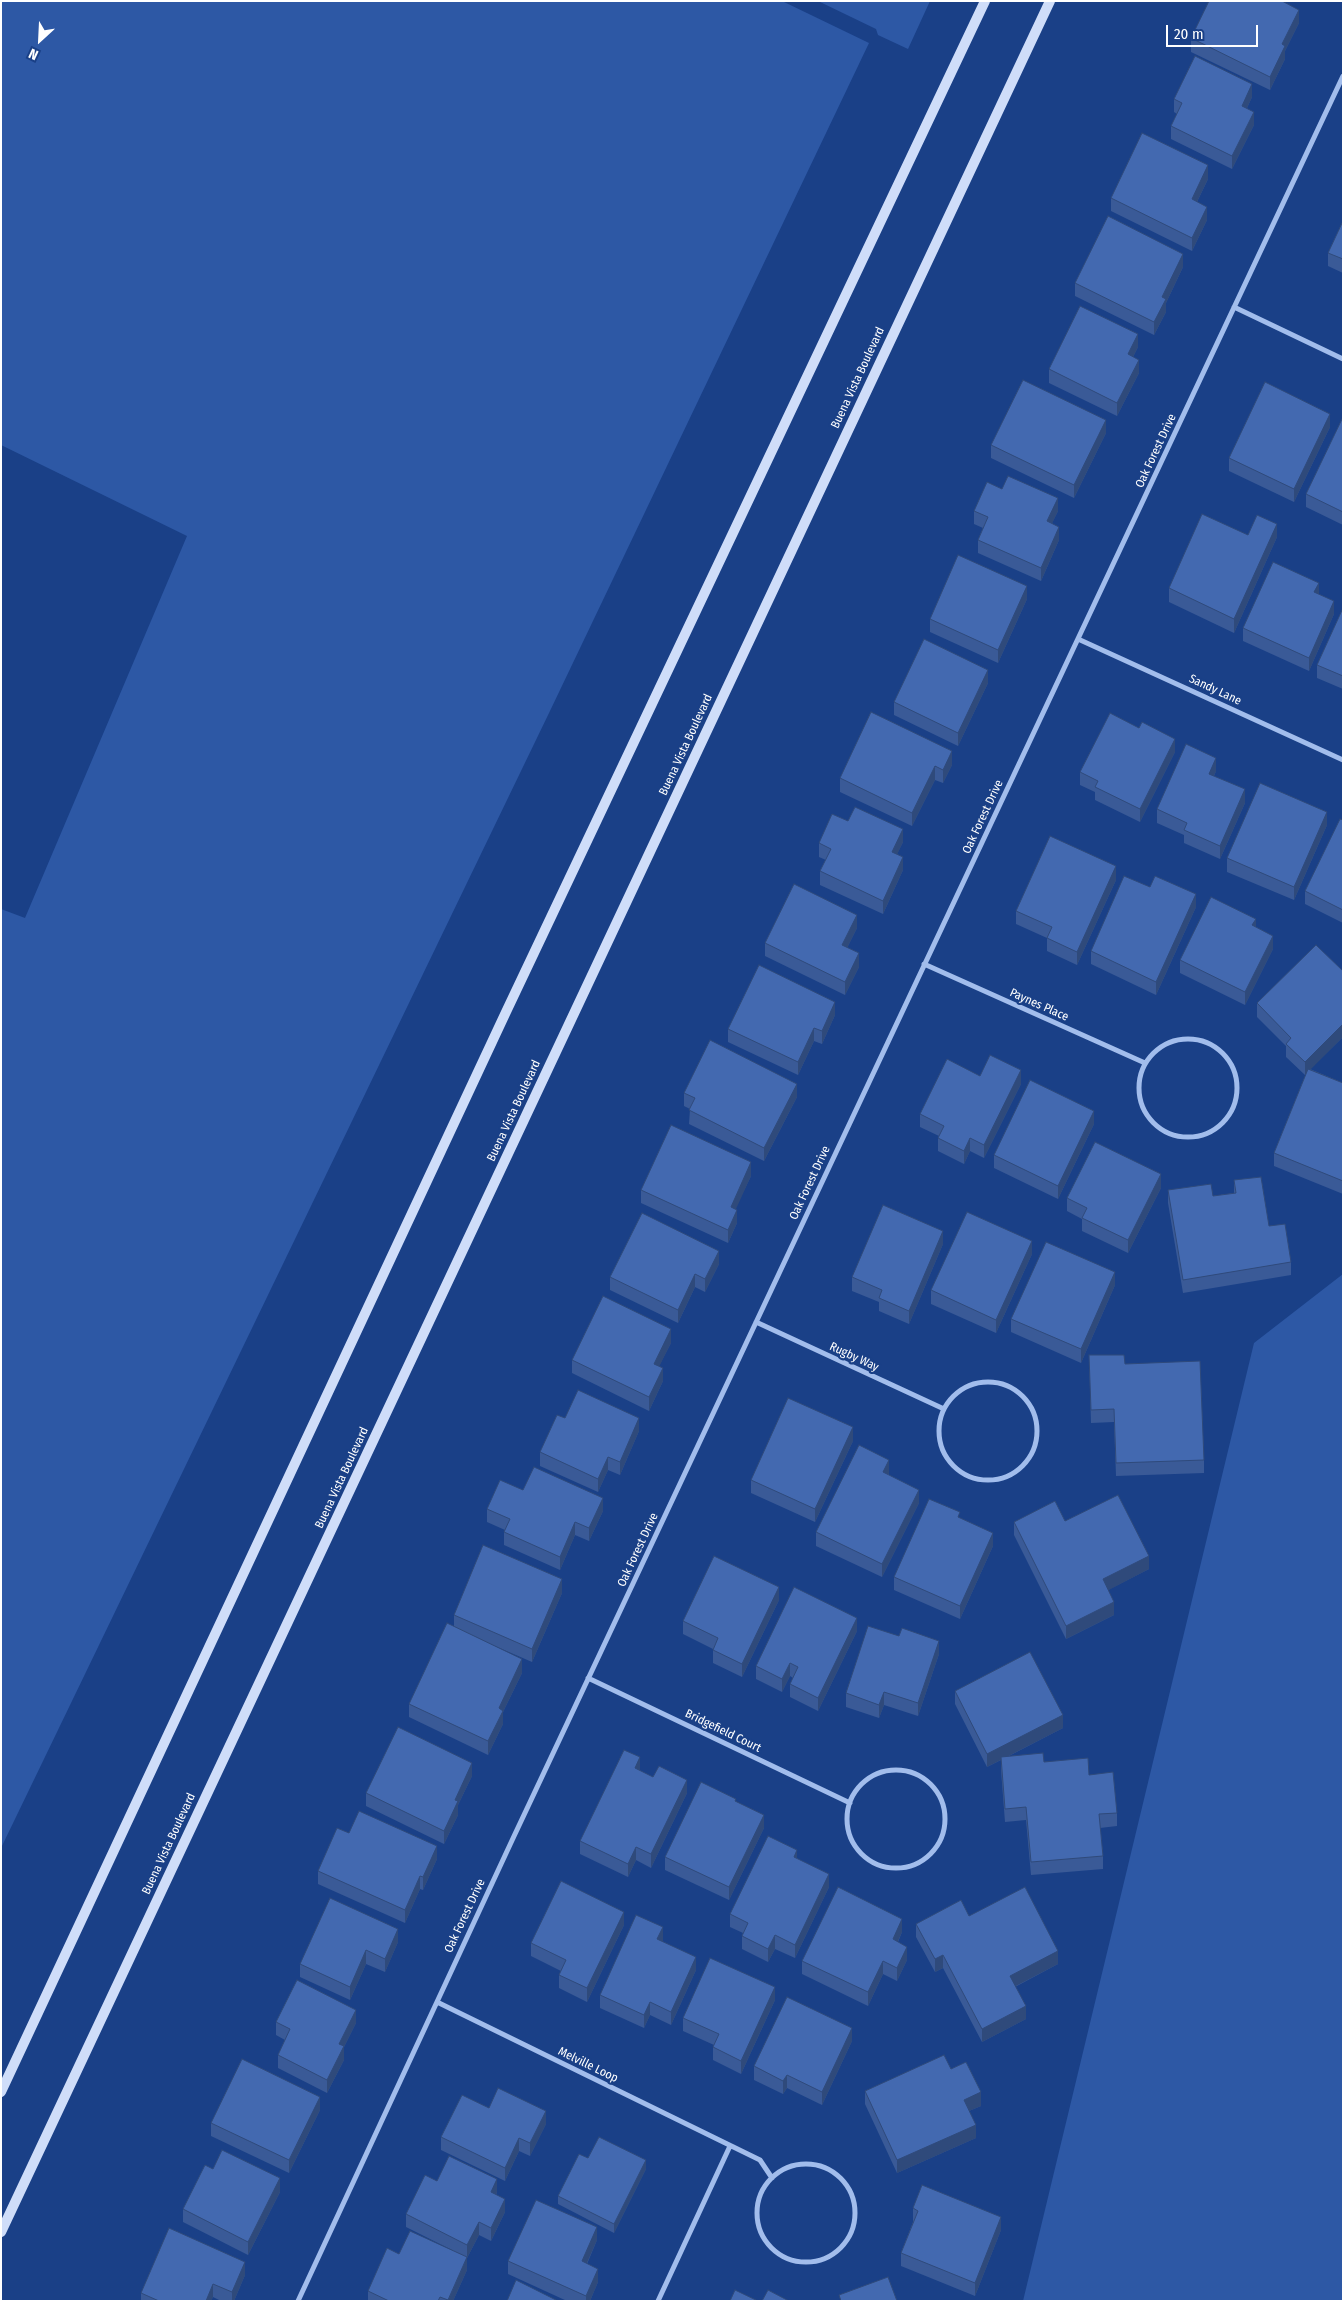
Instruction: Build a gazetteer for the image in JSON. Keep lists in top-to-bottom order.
{
  "streets": {
    "main road": ["Buena Vista Boulevard"],
    "street": [
      "Oak Forest Drive",
      "Sandy Lane",
      "Paynes Place",
      "Rugby Way",
      "Bridgefield Court",
      "Melville Loop"
    ]
  },
  "crossings": [
    ["Oak Forest Drive", "Sandy Lane"],
    ["Oak Forest Drive", "Paynes Place"],
    ["Oak Forest Drive", "Rugby Way"],
    ["Oak Forest Drive", "Bridgefield Court"],
    ["Oak Forest Drive", "Melville Loop"]
  ],
  "scale_bar": "20 m",
  "north": "bottom left"
}
